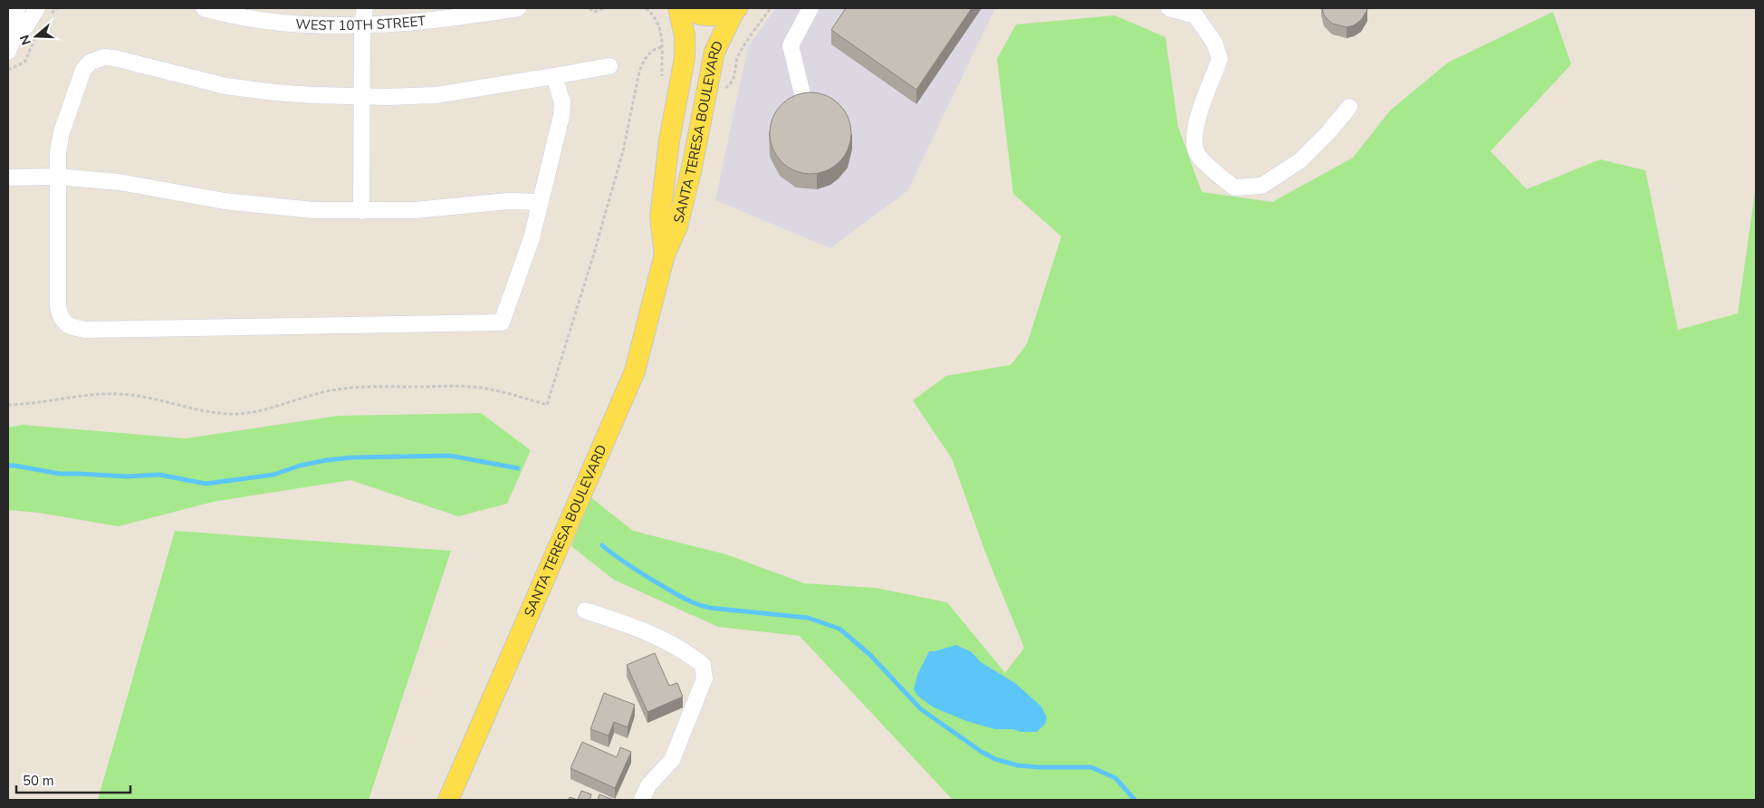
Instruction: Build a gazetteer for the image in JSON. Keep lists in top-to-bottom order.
{
  "streets": {
    "main road": ["SANTA TERESA BOULEVARD"],
    "street": ["WEST 10TH STREET"]
  },
  "scale_bar": "50 m",
  "north": "left"
}
